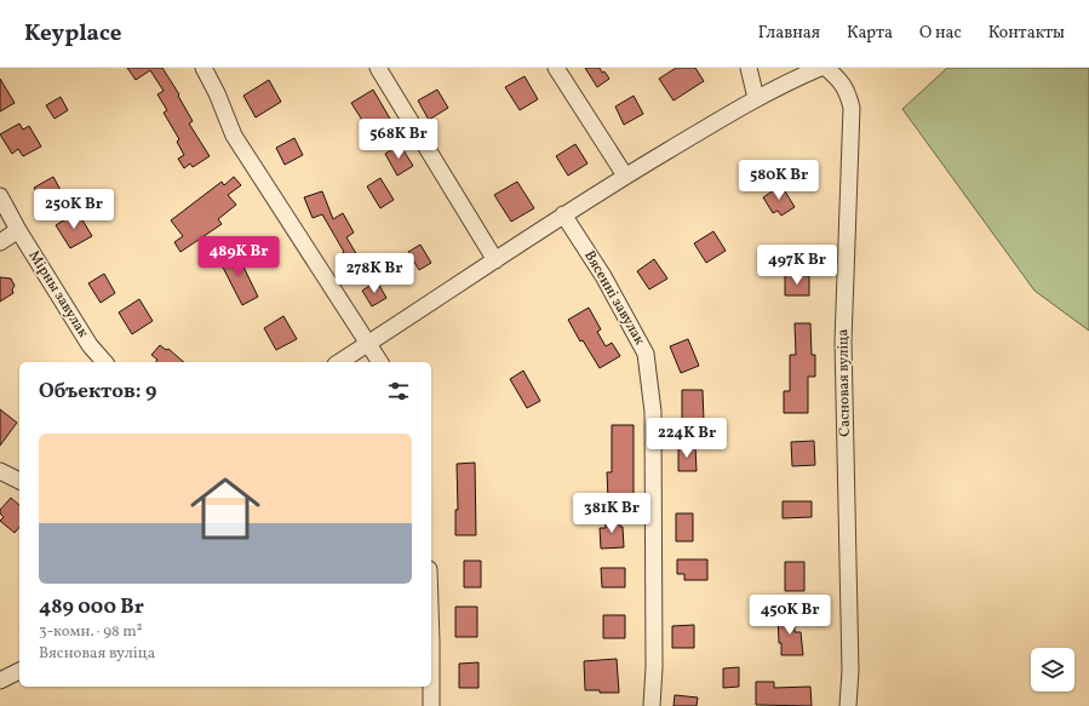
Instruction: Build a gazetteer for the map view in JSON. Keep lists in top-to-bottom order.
{
  "streets": {
    "street": ["Мірны завулак", "Вясенні завулак", "Сасновая вуліца"]
  },
  "page": {
    "header": "Keyplace",
    "nav": [
      "Главная",
      "Карта",
      "О нас",
      "Контакты"
    ],
    "price": [
      "568K Br",
      "580K Br",
      "250K Br",
      "489K Br",
      "497K Br",
      "278K Br",
      "224K Br",
      "381K Br",
      "450K Br"
    ],
    "heading": "Объектов: 9",
    "list": [
      {
        "name": "489 000 Br",
        "note": "3-комн. · 98 m² · Вясновая вуліца"
      }
    ]
  }
}
